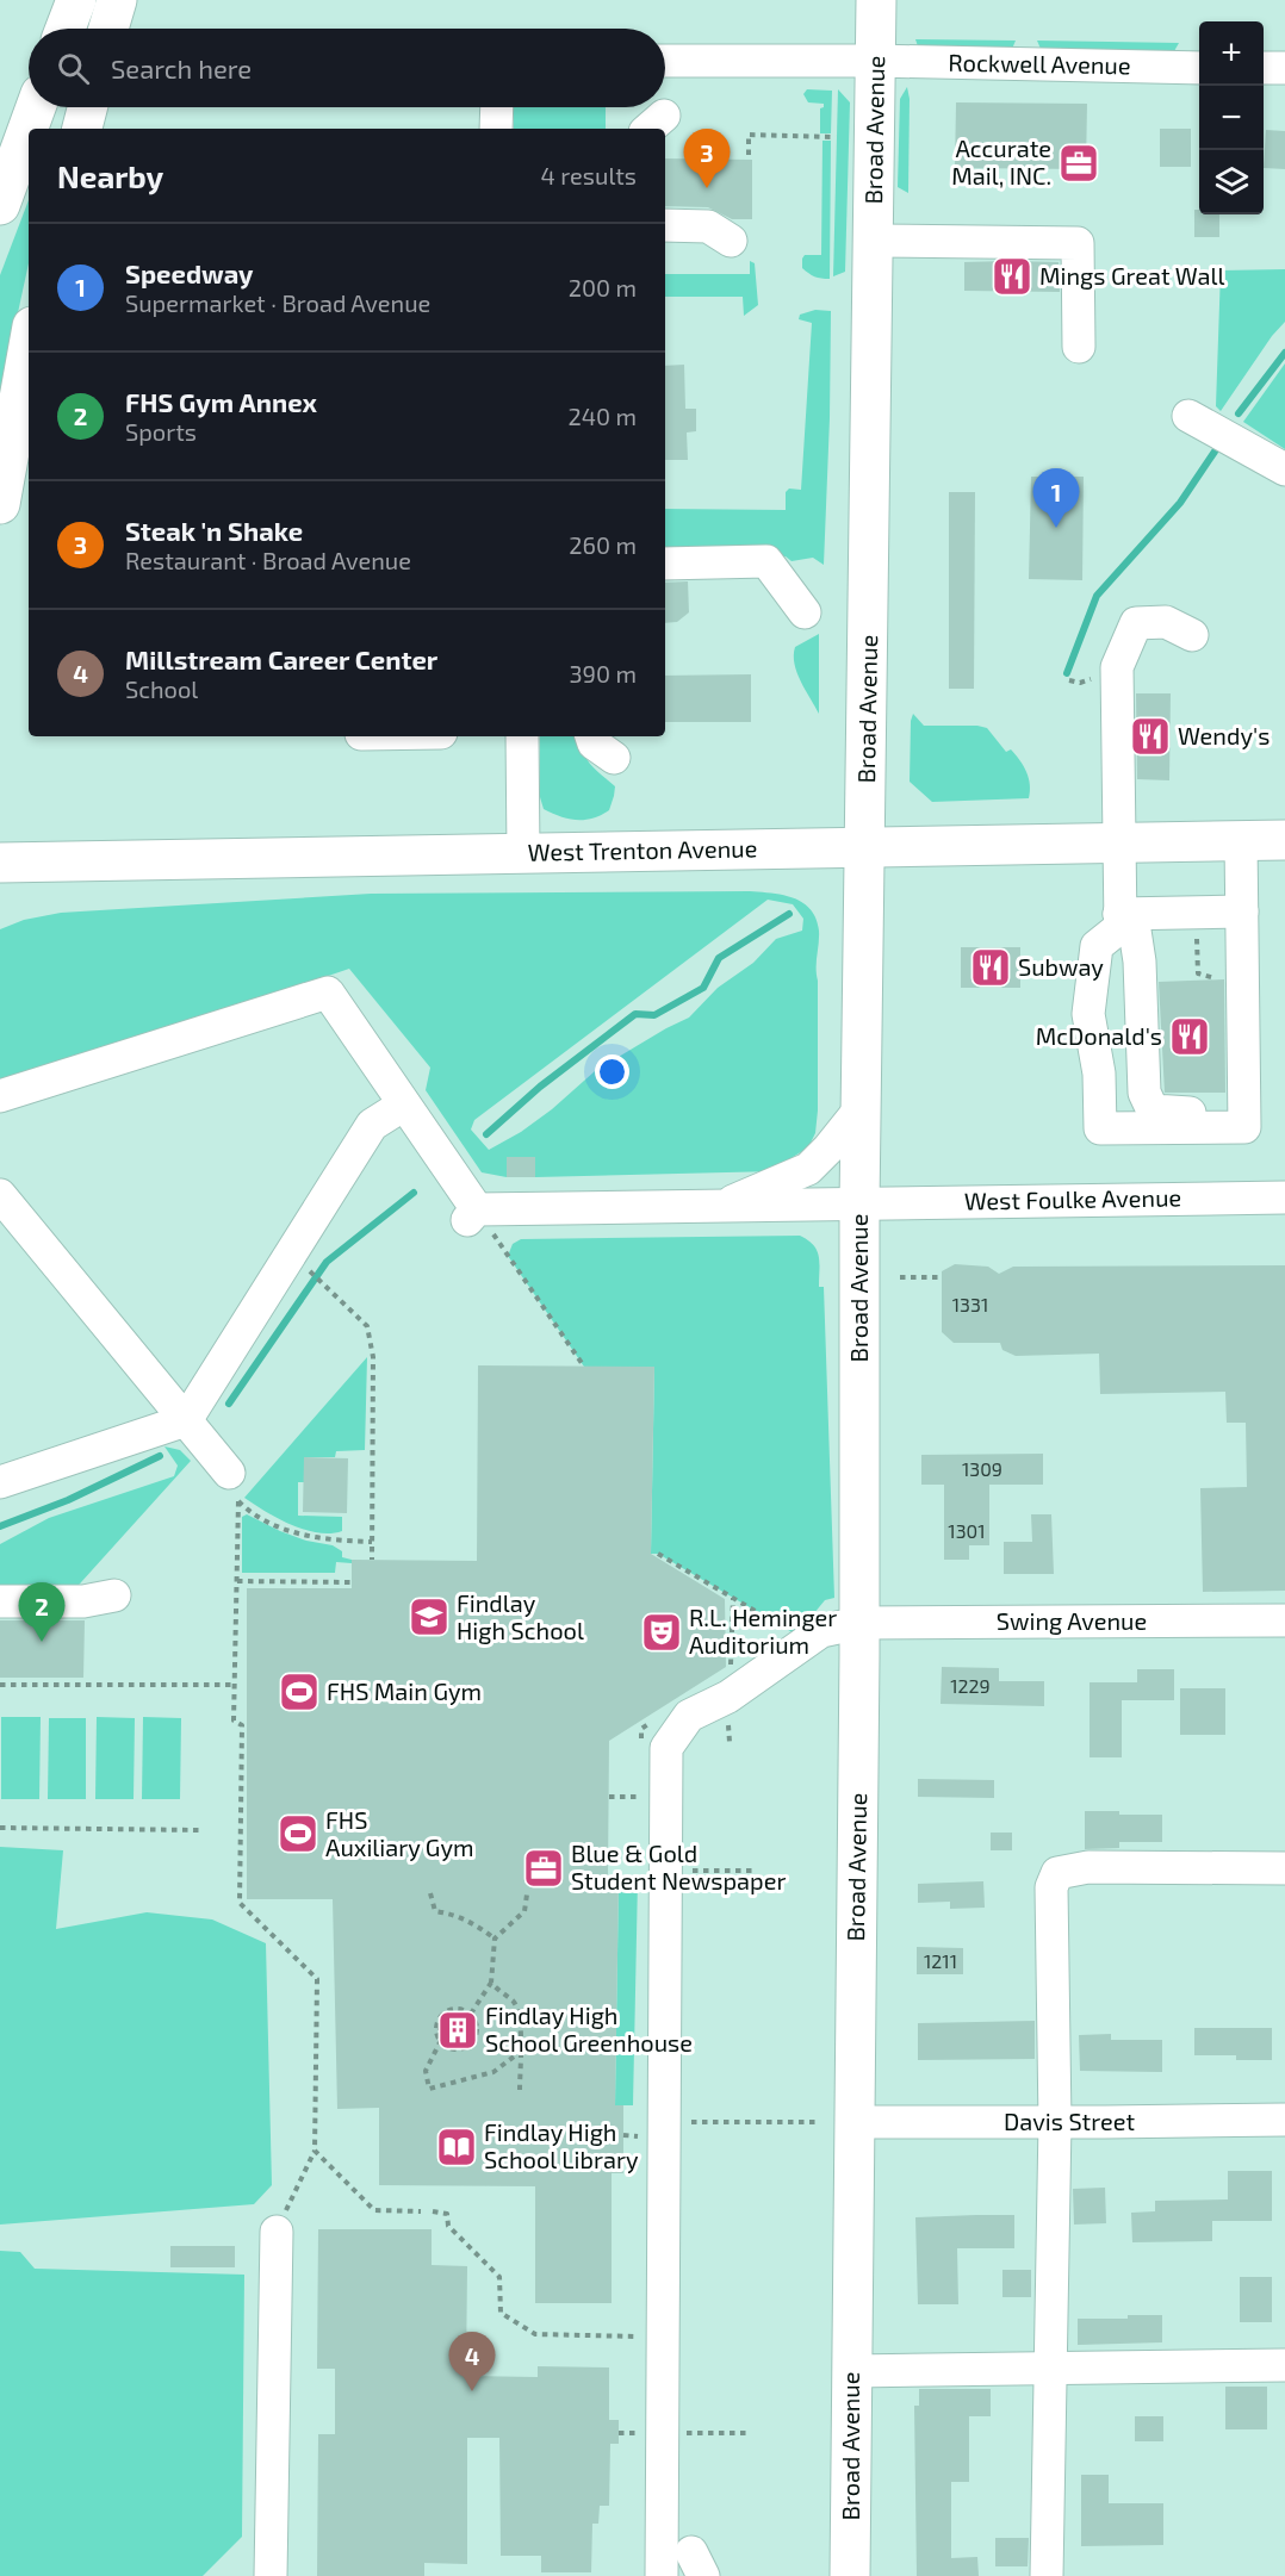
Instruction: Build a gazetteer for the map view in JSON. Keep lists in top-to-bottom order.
{
  "streets": {
    "main road": ["Broad Avenue", "West Trenton Avenue"],
    "street": [
      "Rockwell Avenue",
      "West Foulke Avenue",
      "Swing Avenue",
      "Davis Street"
    ]
  },
  "crossings": [
    ["Rockwell Avenue", "Broad Avenue"],
    ["Broad Avenue", "West Trenton Avenue"],
    ["Broad Avenue", "West Foulke Avenue"],
    ["Broad Avenue", "Swing Avenue"],
    ["Broad Avenue", "Davis Street"]
  ],
  "places": {
    "office": ["Accurate Mail, INC.", "Blue & Gold Student Newspaper"],
    "restaurant": [
      "Mings Great Wall",
      "Wendy's",
      "Subway",
      "McDonald's"
    ],
    "school or university": ["Findlay High School"],
    "theatre": ["R.L. Heminger Auditorium"],
    "sports": ["FHS Main Gym", "FHS Auxiliary Gym"],
    "building": ["Findlay High School Greenhouse"],
    "library": ["Findlay High School Library"]
  },
  "house_numbers": [
    "1331",
    "1309",
    "1301",
    "1229",
    "1211"
  ],
  "page": {
    "map_buttons": ["+", "−"],
    "search": "Search here",
    "pins": [
      "3",
      "1",
      "2",
      "4"
    ],
    "heading": ["Nearby", "4 results"],
    "list": [
      {
        "mark": "1",
        "name": "Speedway",
        "note": "Supermarket · Broad Avenue",
        "value": "200 m"
      },
      {
        "mark": "2",
        "name": "FHS Gym Annex",
        "note": "Sports",
        "value": "240 m"
      },
      {
        "mark": "3",
        "name": "Steak 'n Shake",
        "note": "Restaurant · Broad Avenue",
        "value": "260 m"
      },
      {
        "mark": "4",
        "name": "Millstream Career Center",
        "note": "School",
        "value": "390 m"
      }
    ]
  }
}
